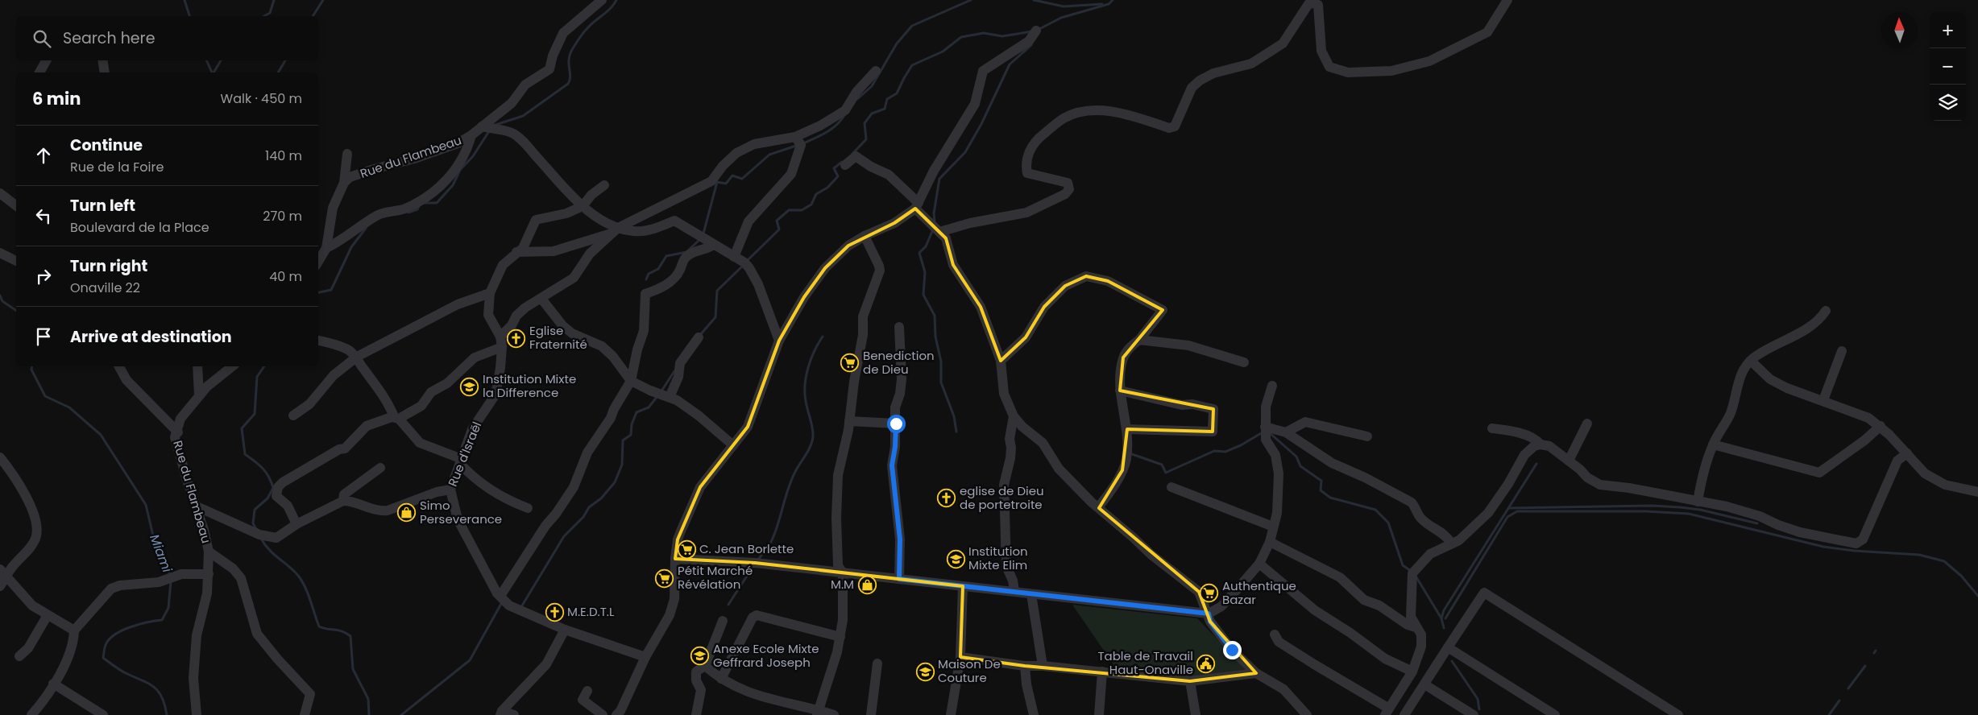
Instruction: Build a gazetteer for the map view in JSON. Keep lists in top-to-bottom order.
{
  "streets": {
    "street": ["Rue du Flambeau", "Rue d'Israël"]
  },
  "water": ["Miami"],
  "places": {
    "church": ["Eglise Fraternité", "eglise de Dieu de portetroite", "M.E.D.T.L"],
    "supermarket": [
      "Benediction de Dieu",
      "C. Jean Borlette",
      "Pétit Marché Révélation",
      "Authentique Bazar"
    ],
    "school or university": [
      "Institution Mixte la Difference",
      "Institution Mixte Elim",
      "Anexe Ecole Mixte Geffrard Joseph",
      "Maison De Couture"
    ],
    "shop": ["Simo Perseverance", "M.M"],
    "public building": ["Table de Travail Haut-Onaville"]
  },
  "north": "top",
  "page": {
    "map_buttons": ["+", "−"],
    "search": "Search here",
    "heading": ["6 min", "Walk · 450 m"],
    "list": [
      ["Continue", "Rue de la Foire", "140 m"],
      ["Turn left", "Boulevard de la Place", "270 m"],
      ["Turn right", "Onaville 22", "40 m"],
      "Arrive at destination"
    ]
  }
}
